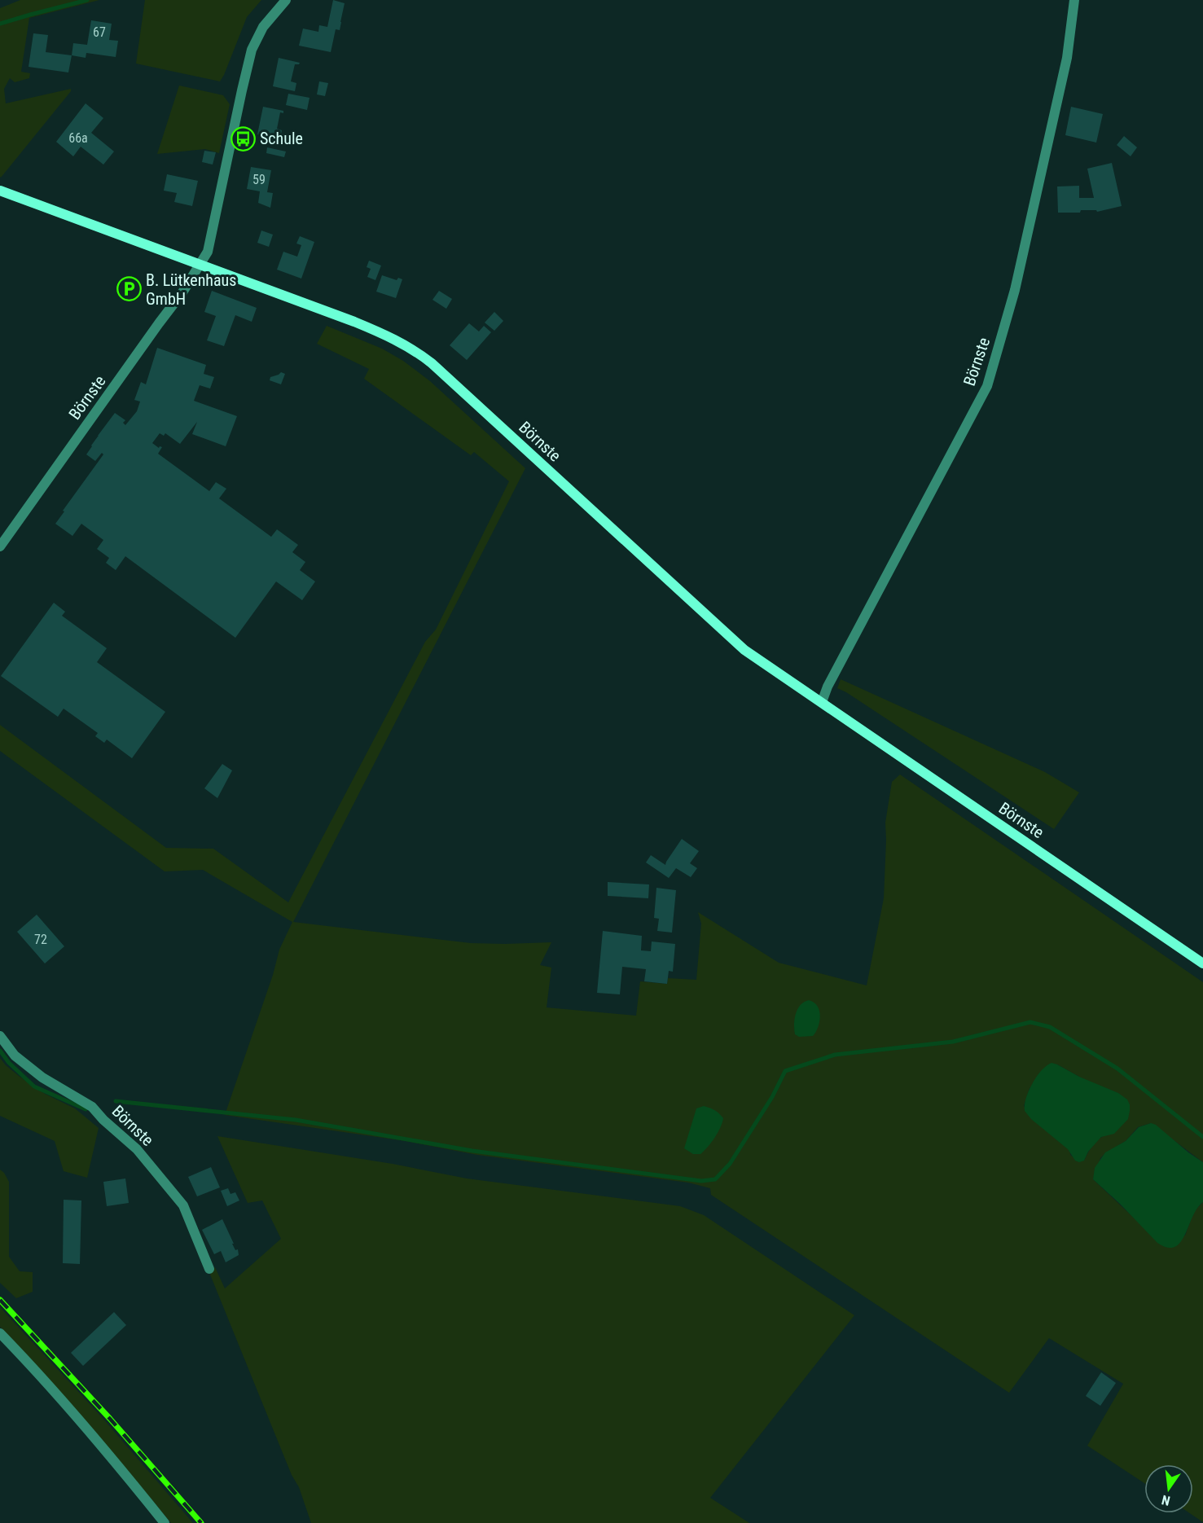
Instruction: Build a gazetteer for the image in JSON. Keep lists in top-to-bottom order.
{
  "streets": {
    "street": ["Börnste"]
  },
  "places": {
    "bus stop": ["Schule"],
    "parking": ["B. Lütkenhaus GmbH"]
  },
  "house_numbers": [
    "67",
    "66a",
    "59",
    "72"
  ],
  "north": "bottom"
}
